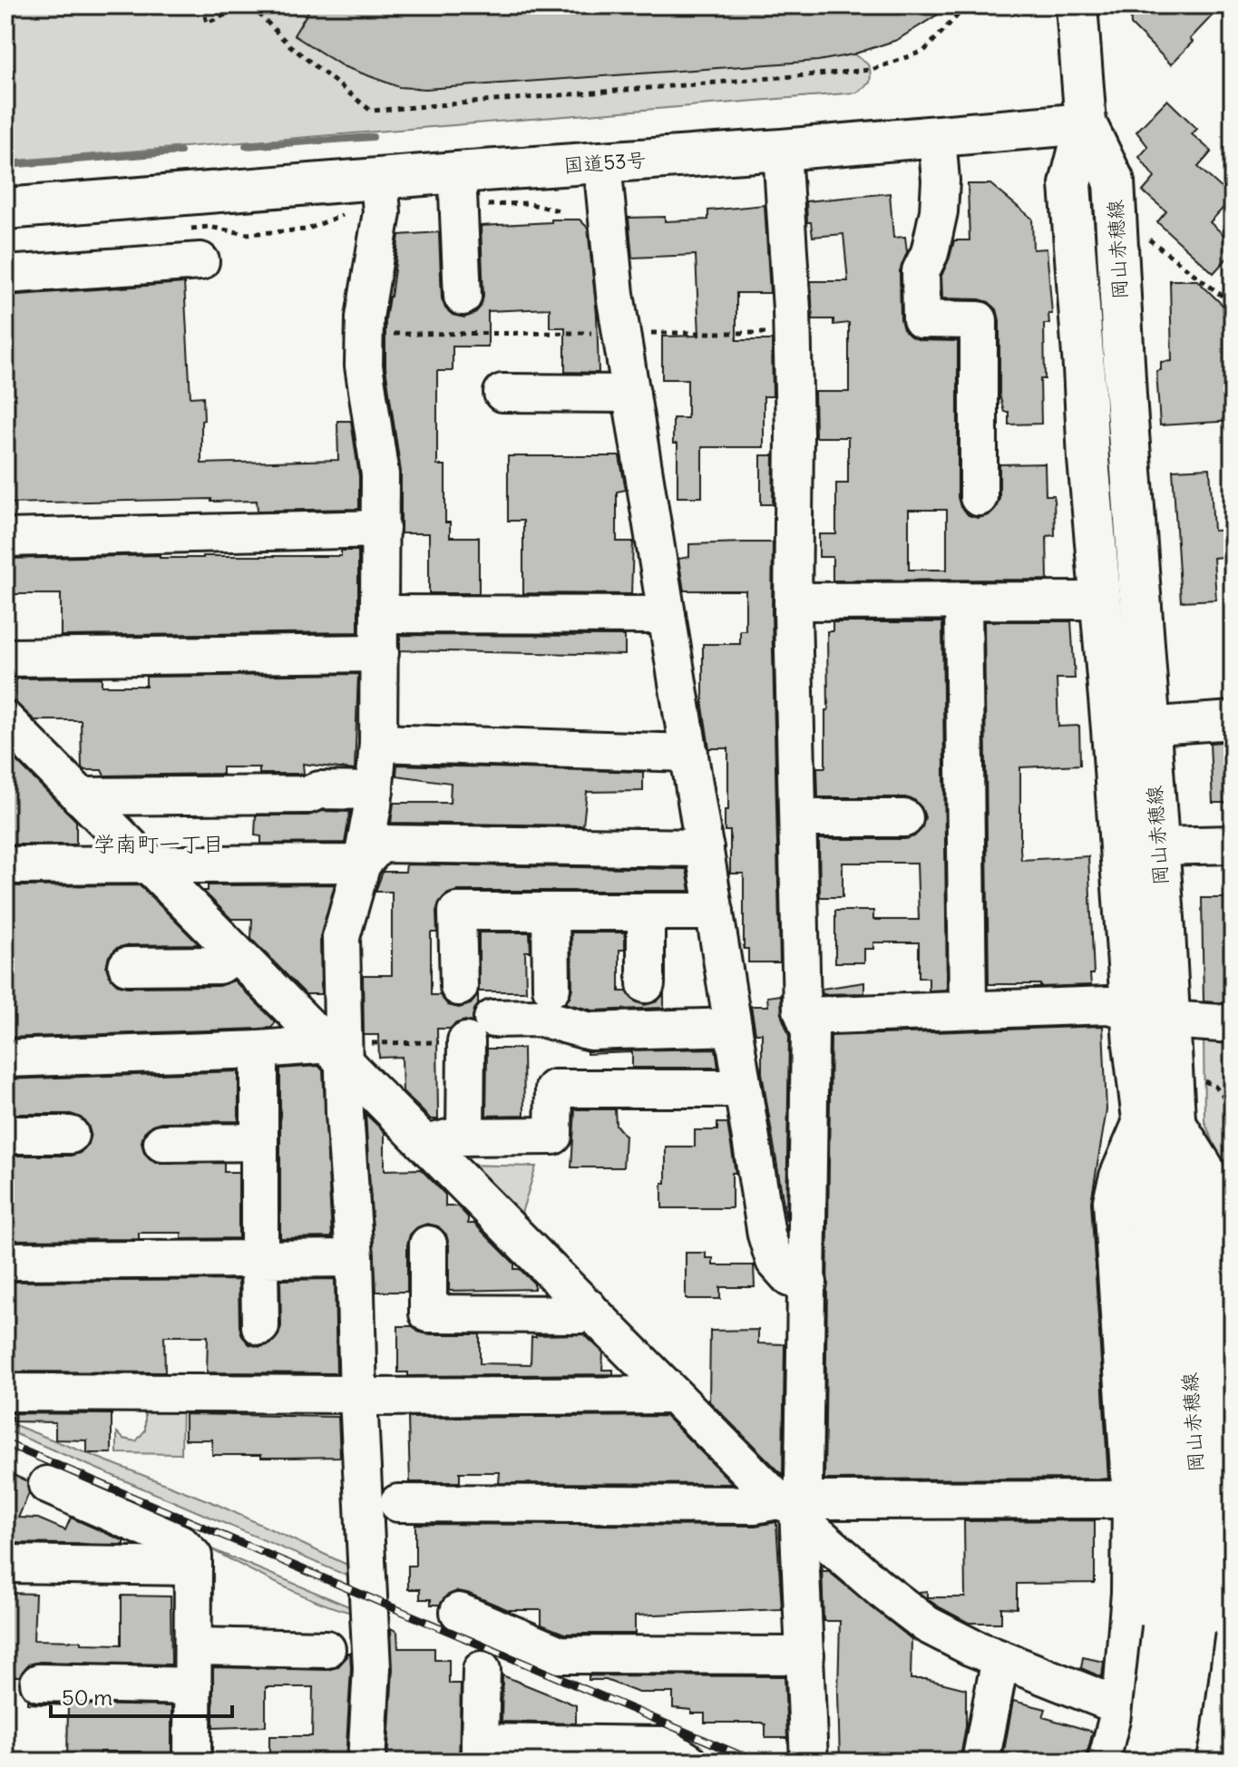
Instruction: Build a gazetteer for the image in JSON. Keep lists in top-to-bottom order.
{
  "streets": {
    "main road": ["国道53号", "岡山赤穂線"]
  },
  "crossings": [
    ["国道53号", "岡山赤穂線"]
  ],
  "districts": ["学南町一丁目"],
  "scale_bar": "50 m"
}
